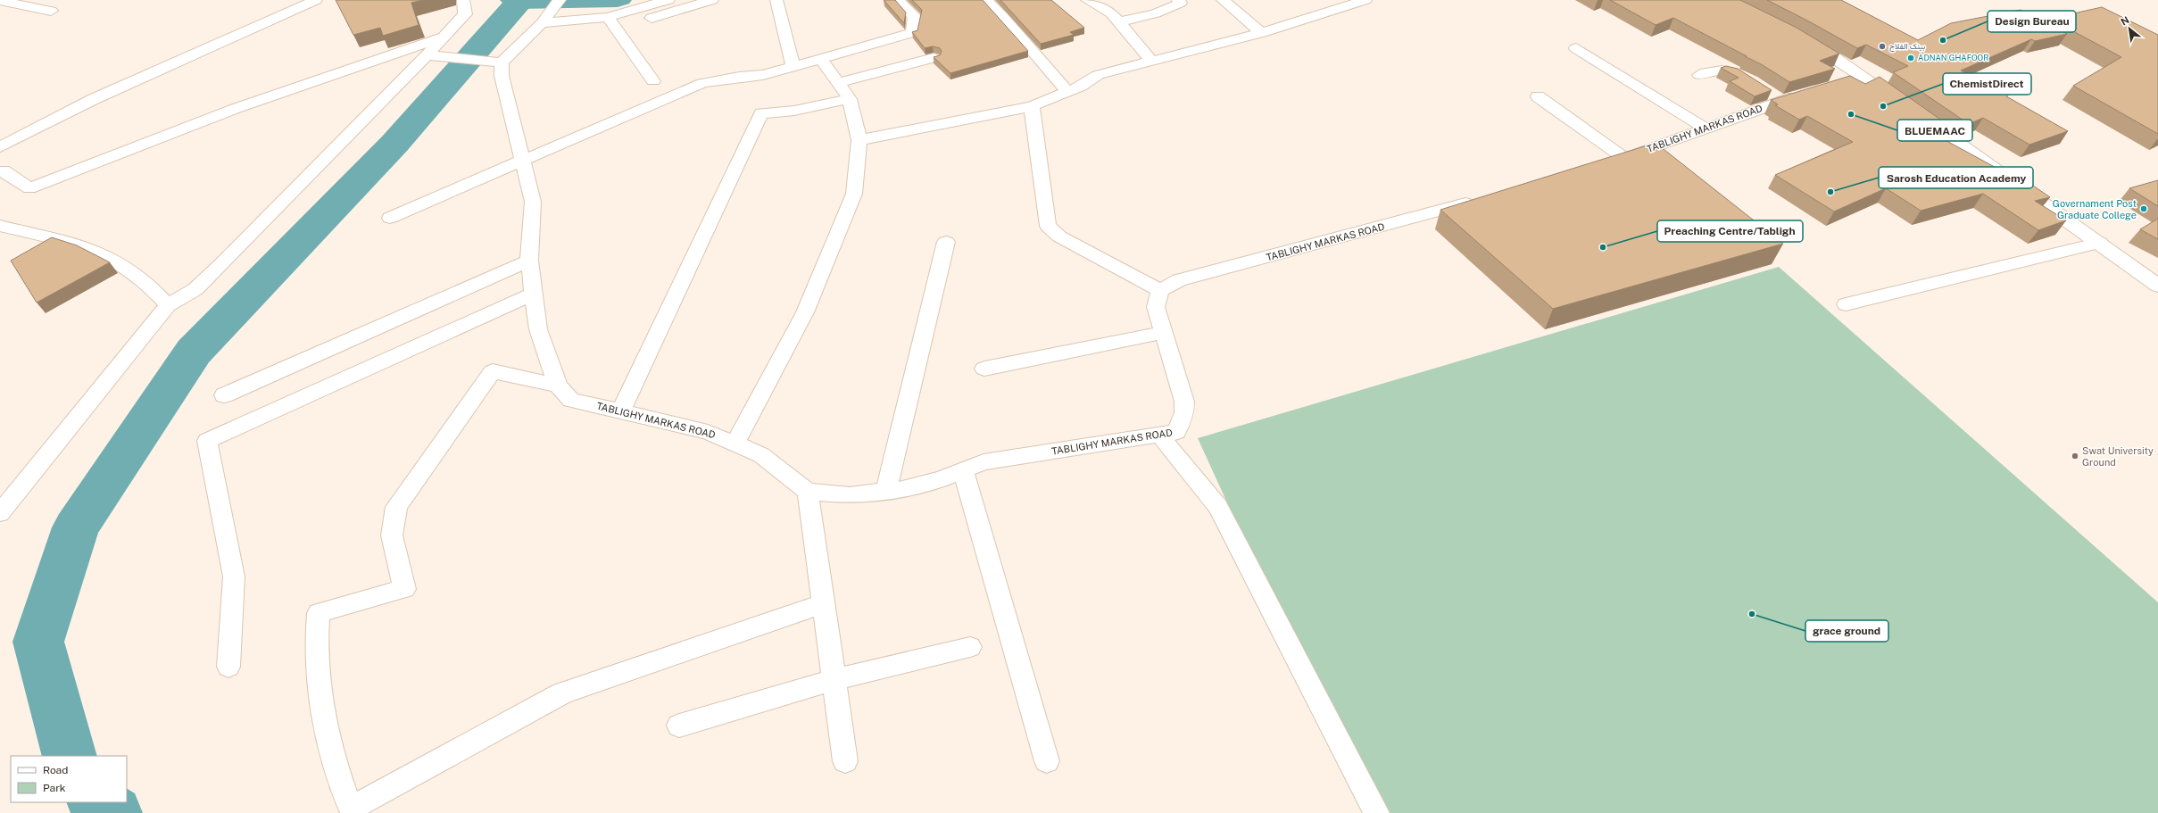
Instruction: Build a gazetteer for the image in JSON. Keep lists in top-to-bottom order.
{
  "streets": {
    "street": ["TABLIGHY MARKAS ROAD"]
  },
  "places": [
    "Design Bureau",
    "بینک الفلاح",
    "ADNAN GHAFOOR",
    "ChemistDirect",
    "BLUEMAAC",
    "Sarosh Education Academy",
    "Governament Post Graduate College",
    "Preaching Centre/Tabligh",
    "Swat University Ground",
    "grace ground"
  ],
  "legend": ["Road", "Park"],
  "north": "top left"
}
